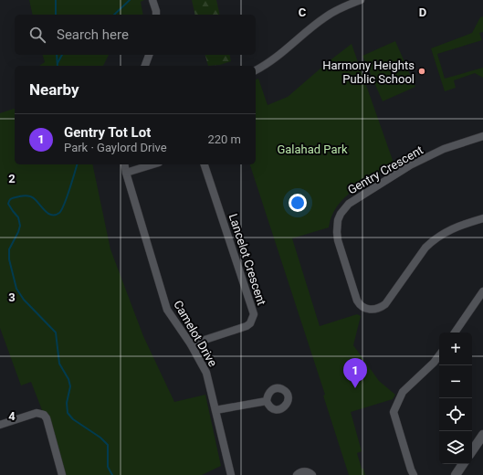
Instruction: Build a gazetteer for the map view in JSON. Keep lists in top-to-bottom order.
{
  "streets": {
    "street": ["Gentry Crescent", "Lancelot Crescent", "Camelot Drive"]
  },
  "crossings": [
    ["Lancelot Crescent", "Camelot Drive"]
  ],
  "parks": ["Galahad Park"],
  "places": ["Harmony Heights Public School"],
  "page": {
    "search": "Search here",
    "heading": "Nearby",
    "list": [
      {
        "mark": "1",
        "name": "Gentry Tot Lot",
        "note": "Park · Gaylord Drive",
        "value": "220 m"
      }
    ],
    "map_buttons": ["+", "−"],
    "pins": "1"
  },
  "grid": {
    "columns": ["C", "D"],
    "rows": ["2", "3", "4"]
  }
}
